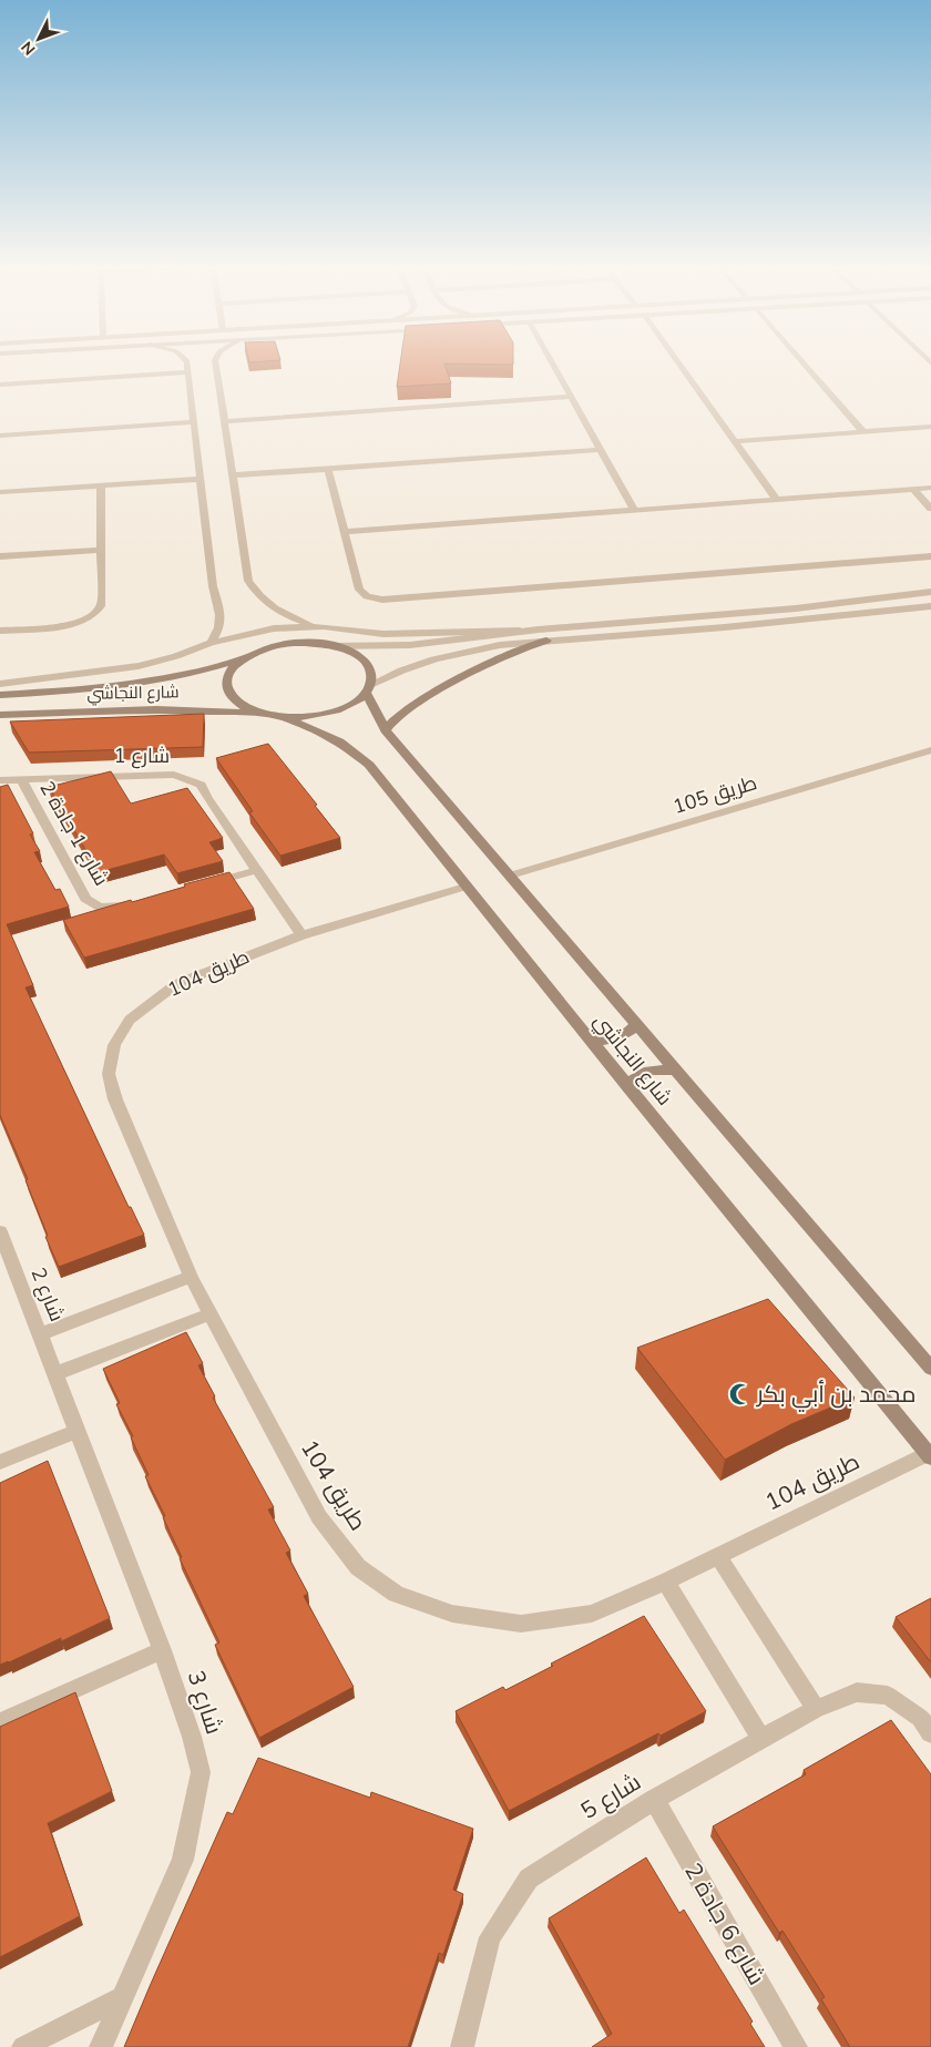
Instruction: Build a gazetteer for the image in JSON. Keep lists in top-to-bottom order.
{
  "streets": {
    "main road": ["شارع النجاشي"],
    "street": [
      "شارع 1",
      "طريق 105",
      "شارع 1 جادة 2",
      "طريق 104",
      "شارع 2",
      "شارع 3",
      "شارع 5",
      "شارع 6 جادة 2"
    ]
  },
  "crossings": [
    ["شارع النجاشي", "طريق 105"],
    ["شارع النجاشي", "طريق 104"],
    ["شارع 1", "شارع 1 جادة 2"],
    ["شارع 1", "طريق 104"],
    ["شارع 2", "شارع 3"],
    ["شارع 5", "شارع 6 جادة 2"]
  ],
  "places": {
    "mosque": ["محمد بن أبي بكر"]
  },
  "north": "bottom left"
}
